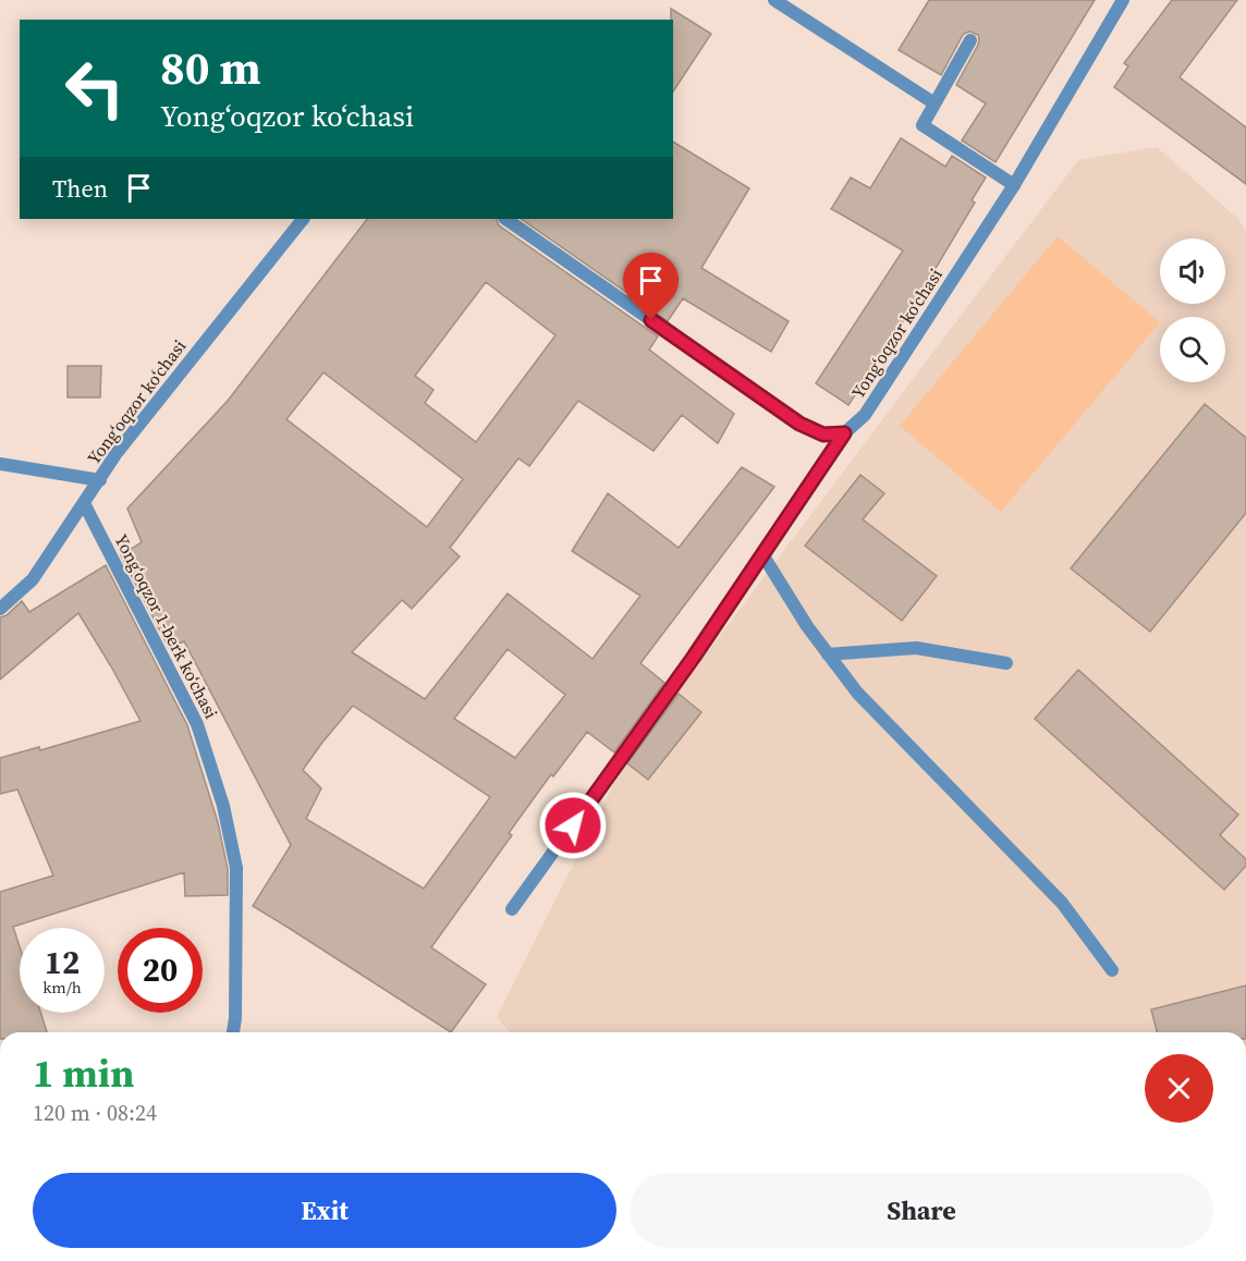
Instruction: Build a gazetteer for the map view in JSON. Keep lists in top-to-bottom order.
{
  "streets": {
    "street": ["Yongʻoqzor koʻchasi", "Yongʻoqzor 1-berk koʻchasi"]
  },
  "crossings": [
    ["Yongʻoqzor koʻchasi", "Yongʻoqzor 1-berk koʻchasi"]
  ],
  "page": {
    "turn": ["80 m", "Yongʻoqzor koʻchasi"],
    "then": "Then",
    "speed": "12 km/h",
    "limit": "20",
    "heading": ["1 min", "120 m · 08:24"],
    "buttons": ["Exit", "Share"]
  }
}
